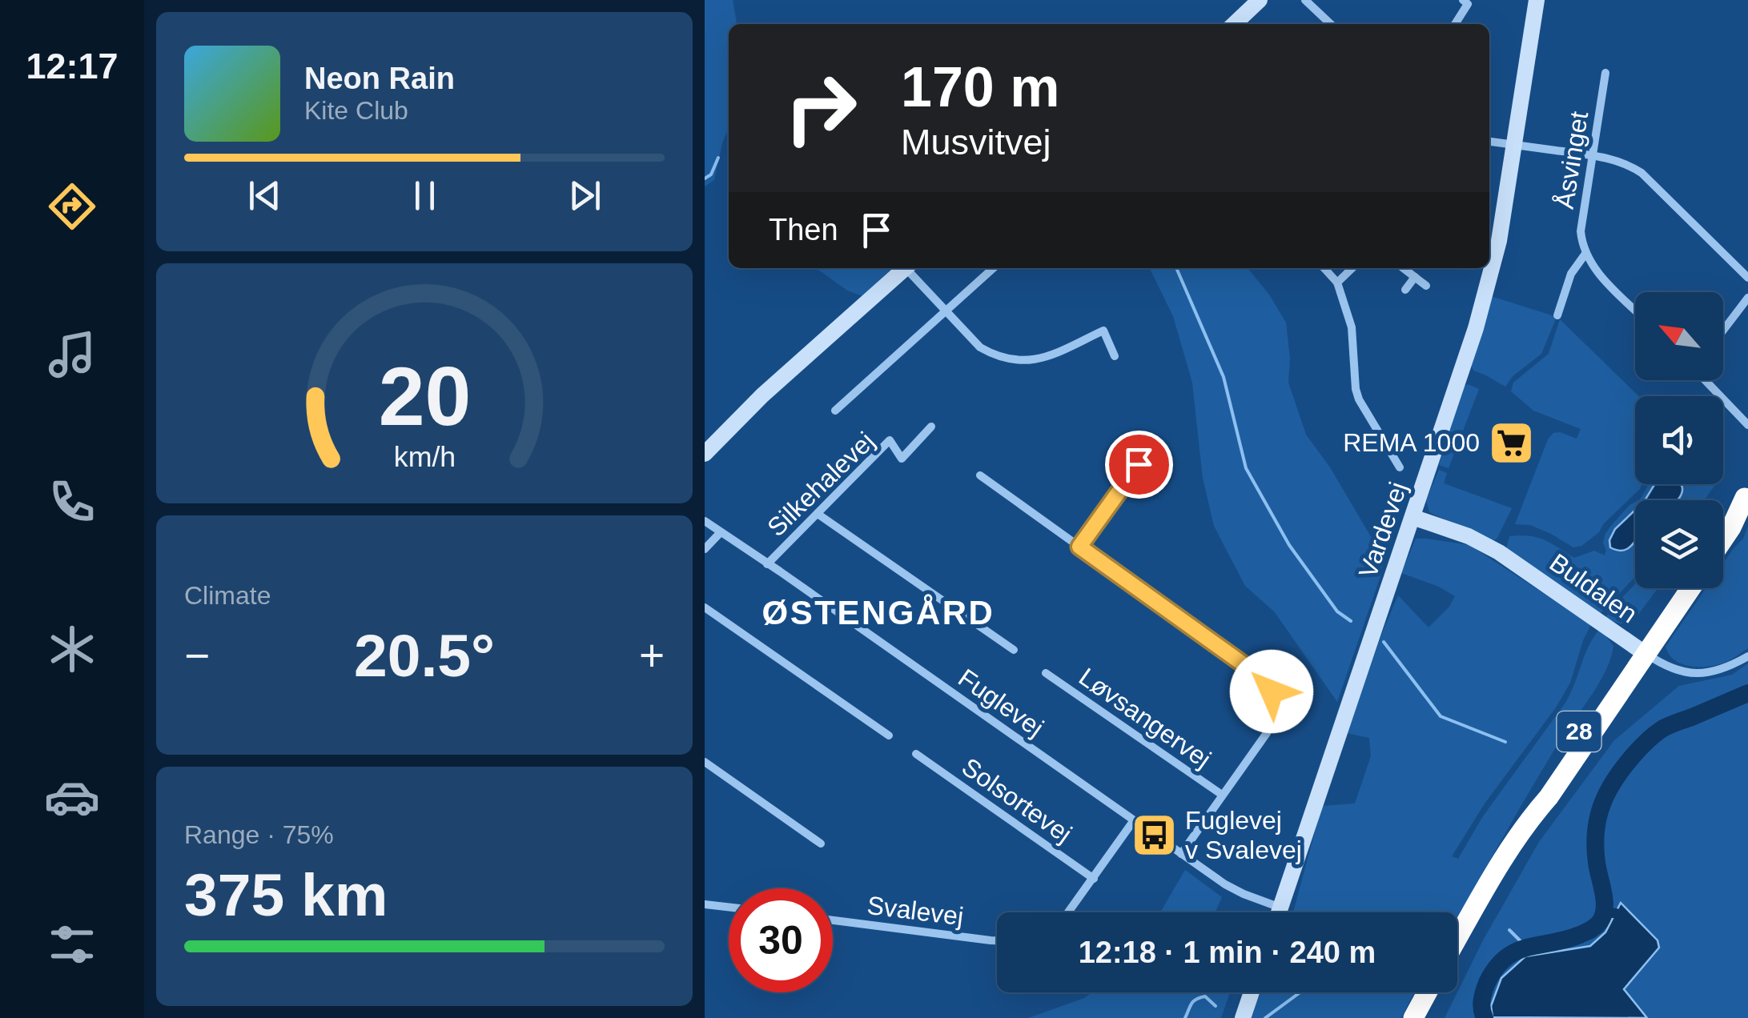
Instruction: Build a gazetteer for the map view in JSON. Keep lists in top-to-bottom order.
{
  "streets": {
    "highway": ["28"],
    "street": [
      "Åsvinget",
      "Silkehalevej",
      "Vardevej",
      "Buldalen",
      "Fuglevej",
      "Løvsangervej",
      "Solsortevej",
      "Svalevej"
    ]
  },
  "crossings": [
    ["Silkehalevej", "Fuglevej"],
    ["Vardevej", "Buldalen"],
    ["Vardevej", "Fuglevej"],
    ["Buldalen", "28"]
  ],
  "districts": ["ØSTENGÅRD"],
  "places": {
    "supermarket": ["REMA 1000"],
    "bus stop": ["Fuglevej v Svalevej"]
  },
  "north": "top left",
  "page": {
    "tabs": "12:17",
    "turn": ["170 m", "Musvitvej"],
    "song": ["Neon Rain", "Kite Club"],
    "then": "Then",
    "tile": [
      "Climate",
      ["Range · 75%", "375 km"]
    ],
    "heat": ["−", "20.5°", "+"],
    "limit": "30",
    "trip": "12:18 · 1 min · 240 m",
    "gauge": ["20", "km/h"]
  }
}
